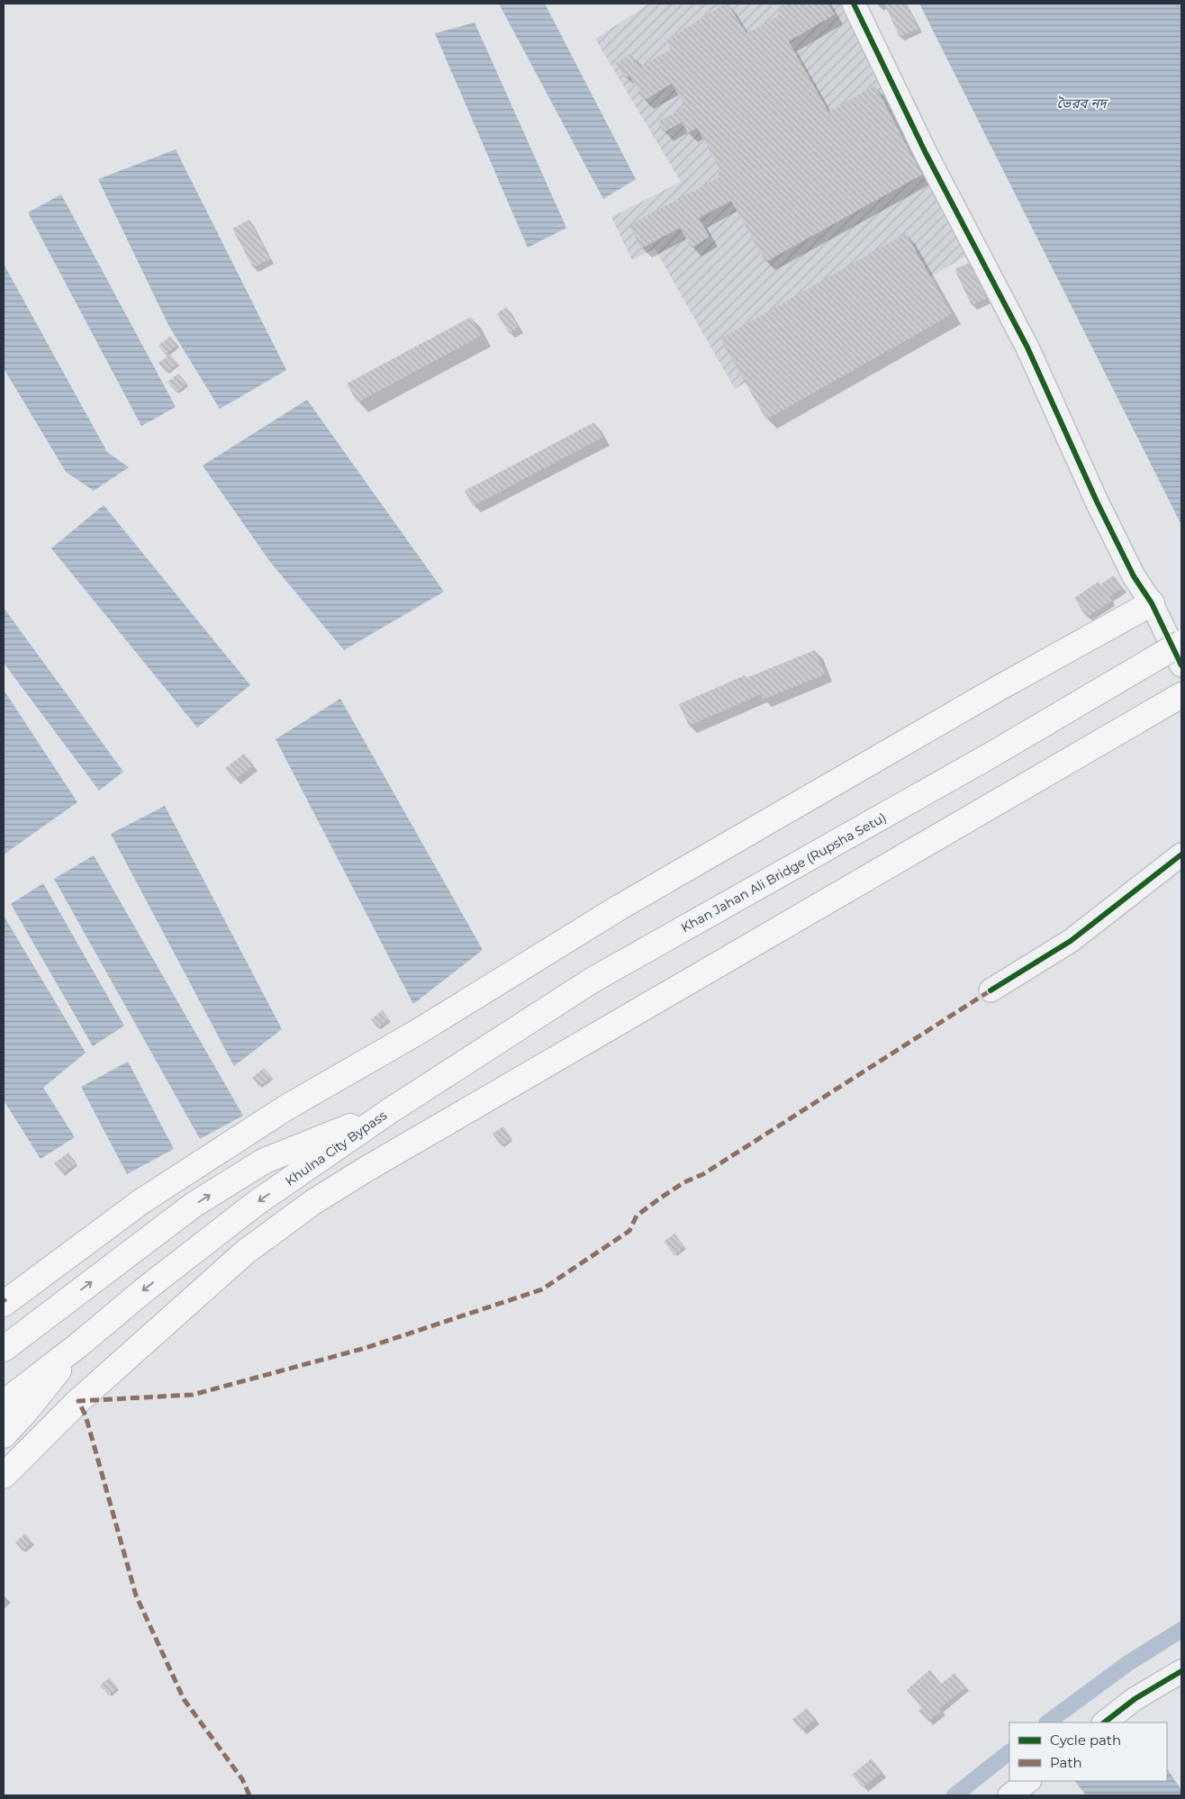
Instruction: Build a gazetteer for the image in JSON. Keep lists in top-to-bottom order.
{
  "streets": {
    "highway": ["Khan Jahan Ali Bridge (Rupsha Setu)", "Khulna City Bypass"]
  },
  "crossings": [
    ["Khan Jahan Ali Bridge (Rupsha Setu)", "Khulna City Bypass"]
  ],
  "water": ["ভৈরব নদ"],
  "legend": ["Cycle path", "Path"]
}
